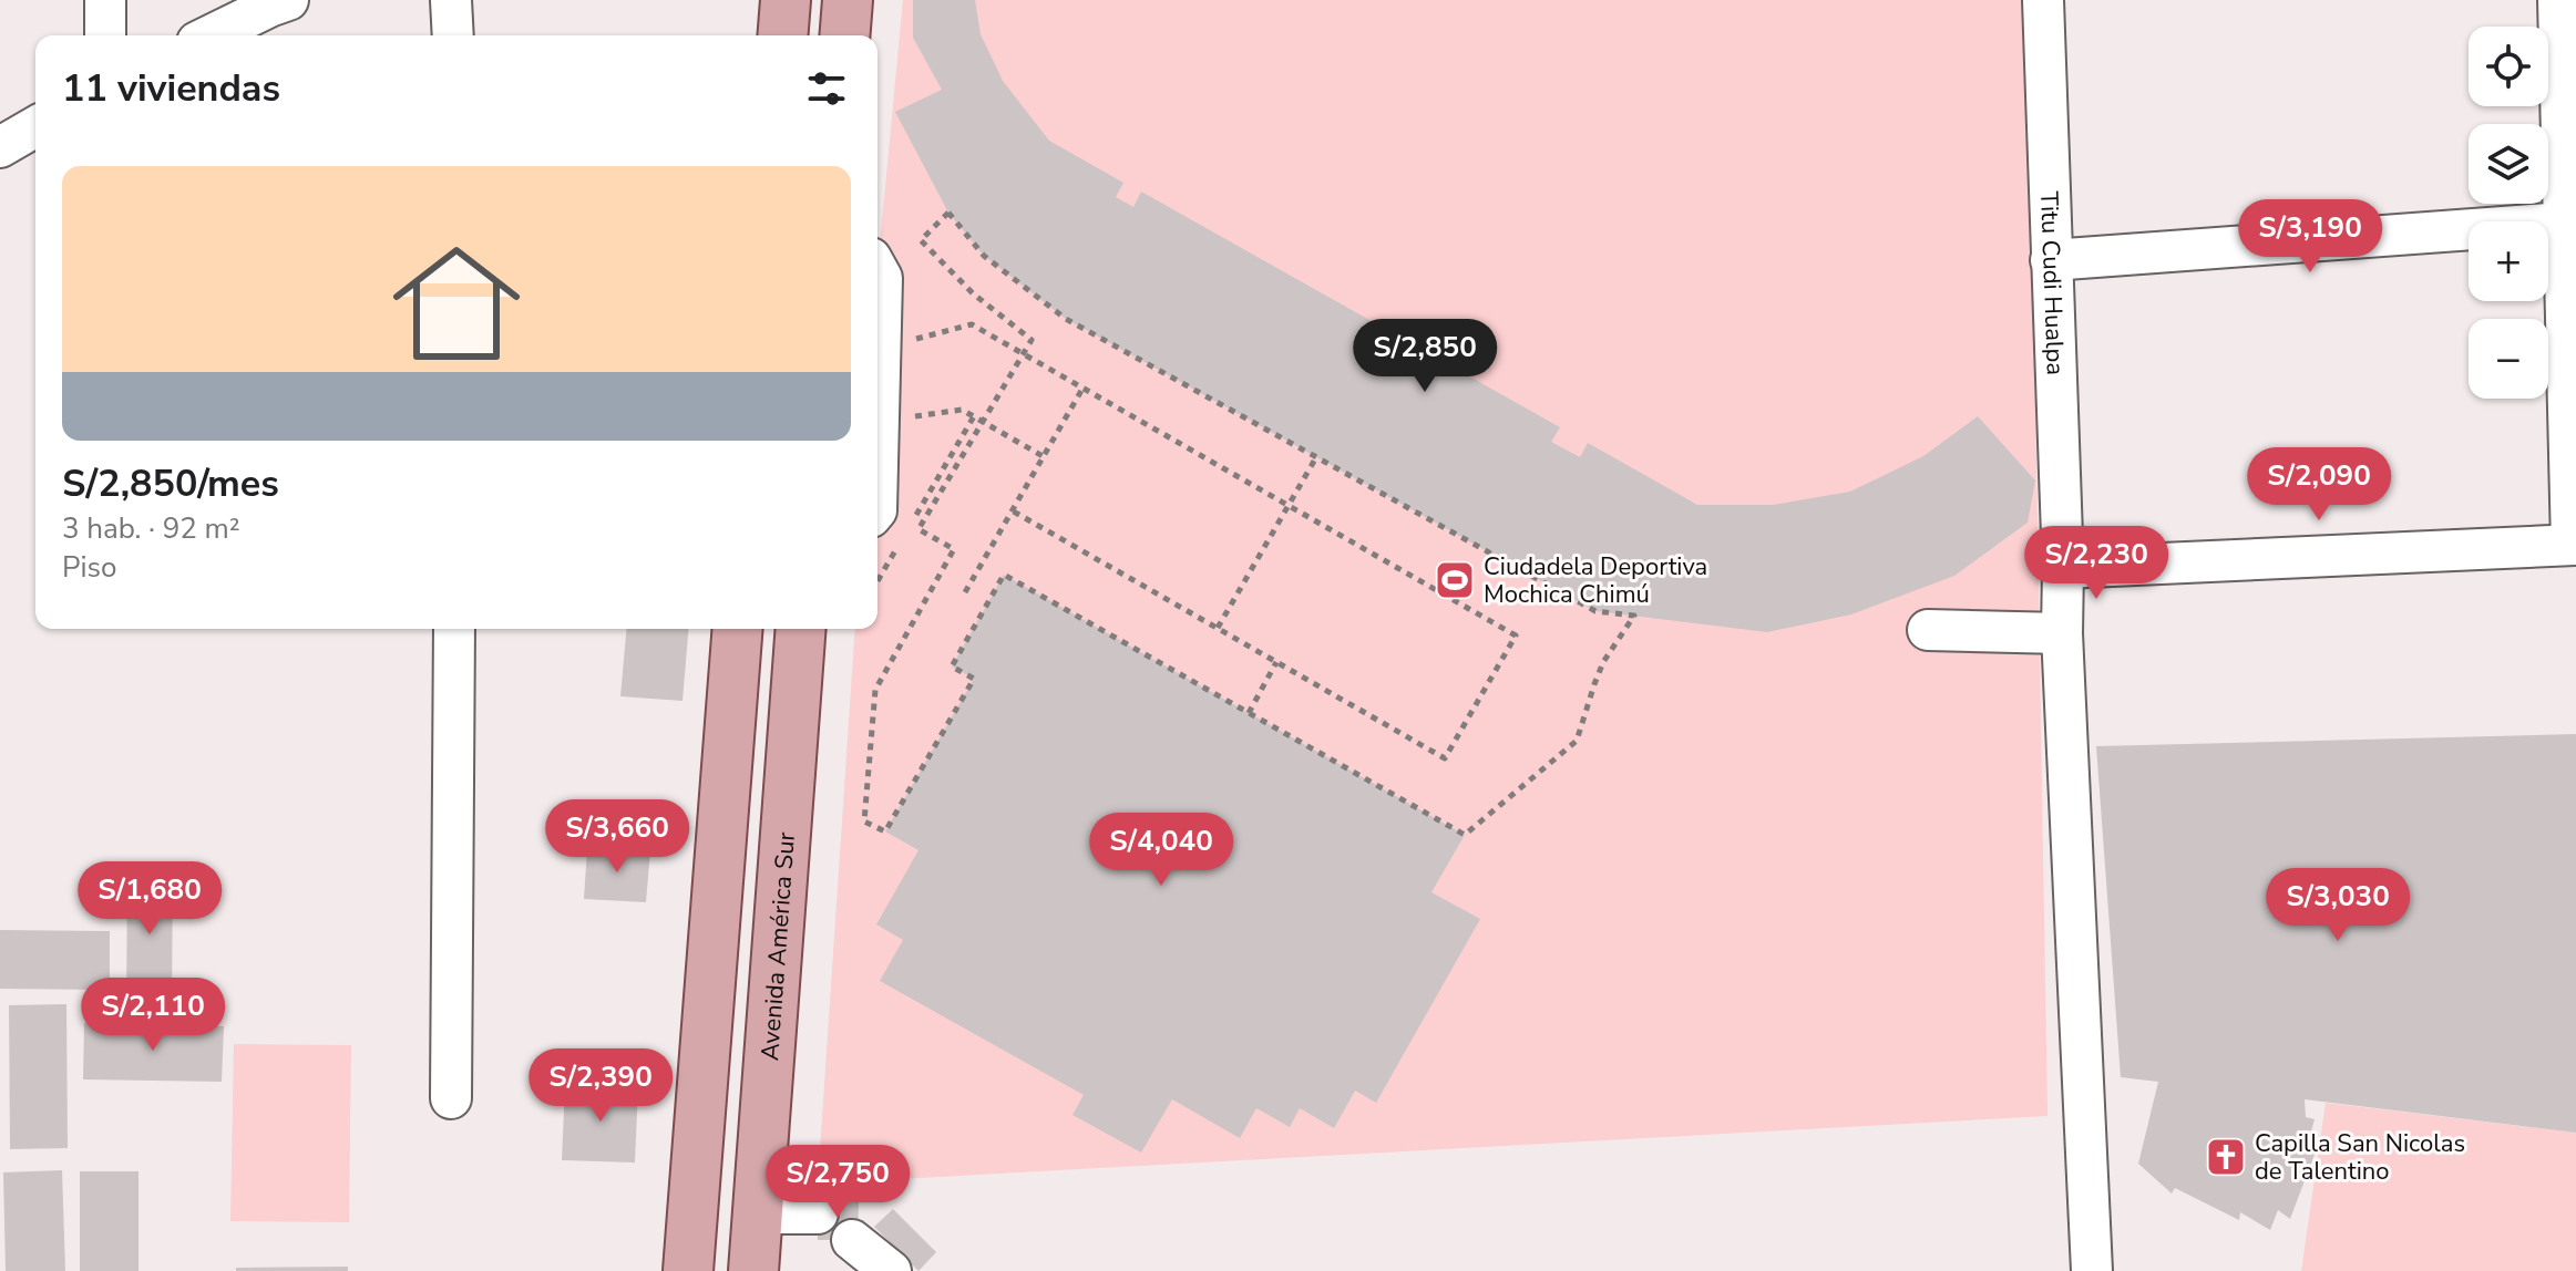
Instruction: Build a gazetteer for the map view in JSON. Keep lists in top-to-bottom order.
{
  "streets": {
    "main road": ["Avenida América Sur"],
    "street": ["Titu Cudi Hualpa"]
  },
  "places": {
    "sports": ["Ciudadela Deportiva Mochica Chimú"],
    "church": ["Capilla San Nicolas de Talentino"]
  },
  "page": {
    "map_buttons": ["+", "−"],
    "heading": "11 viviendas",
    "list": [
      {
        "name": "S/2,850/mes",
        "note": "3 hab. · 92 m² · Piso"
      }
    ],
    "price": [
      "S/3,190",
      "S/2,850",
      "S/2,090",
      "S/2,230",
      "S/3,660",
      "S/4,040",
      "S/1,680",
      "S/3,030",
      "S/2,110",
      "S/2,390",
      "S/2,750"
    ]
  }
}
